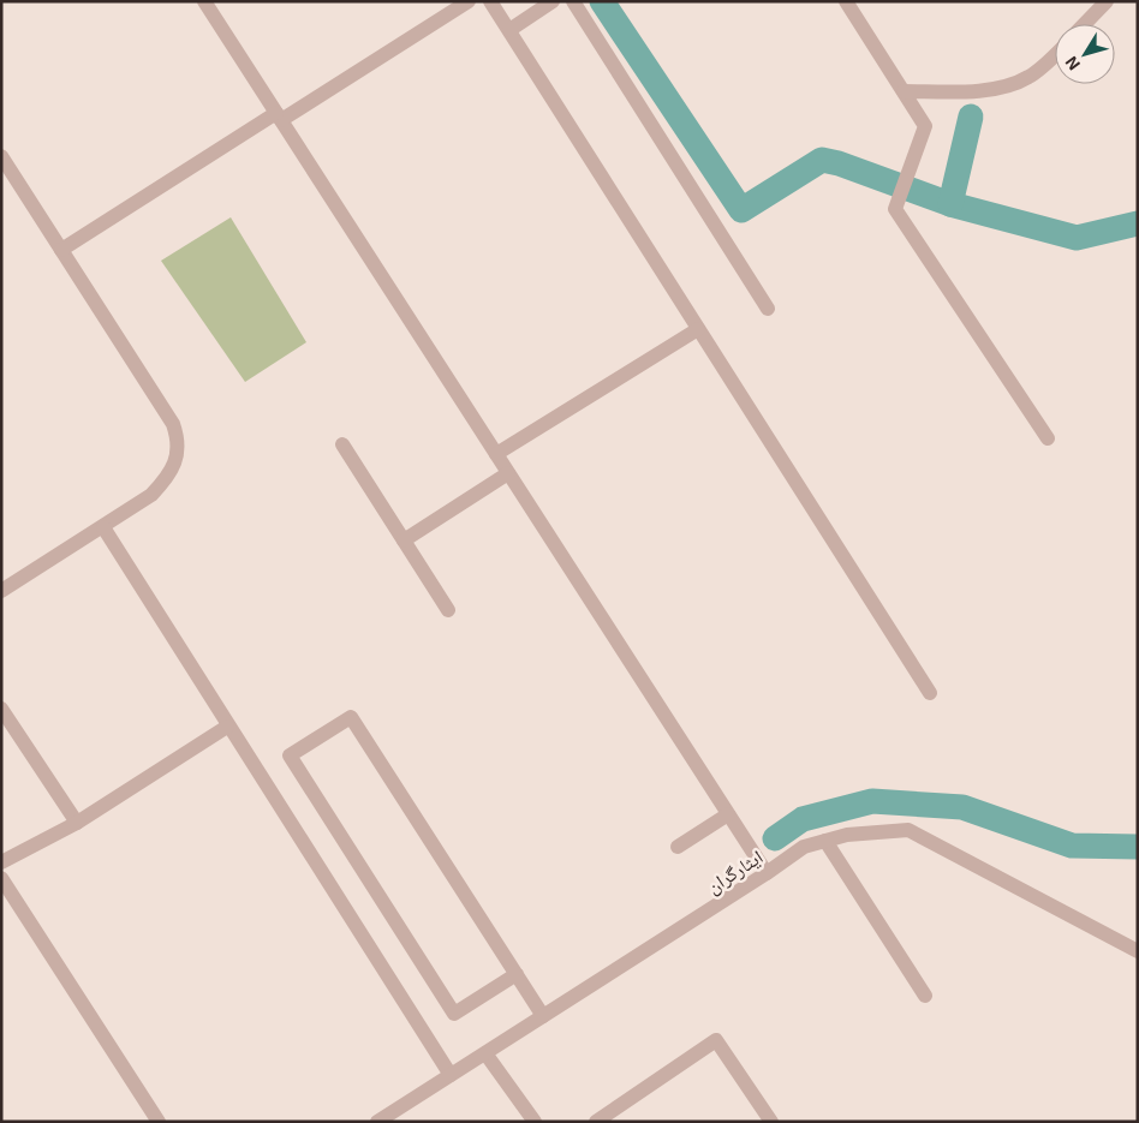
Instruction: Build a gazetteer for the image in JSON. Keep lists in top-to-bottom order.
{
  "streets": {
    "street": ["ایثارگران"]
  },
  "north": "bottom left"
}
